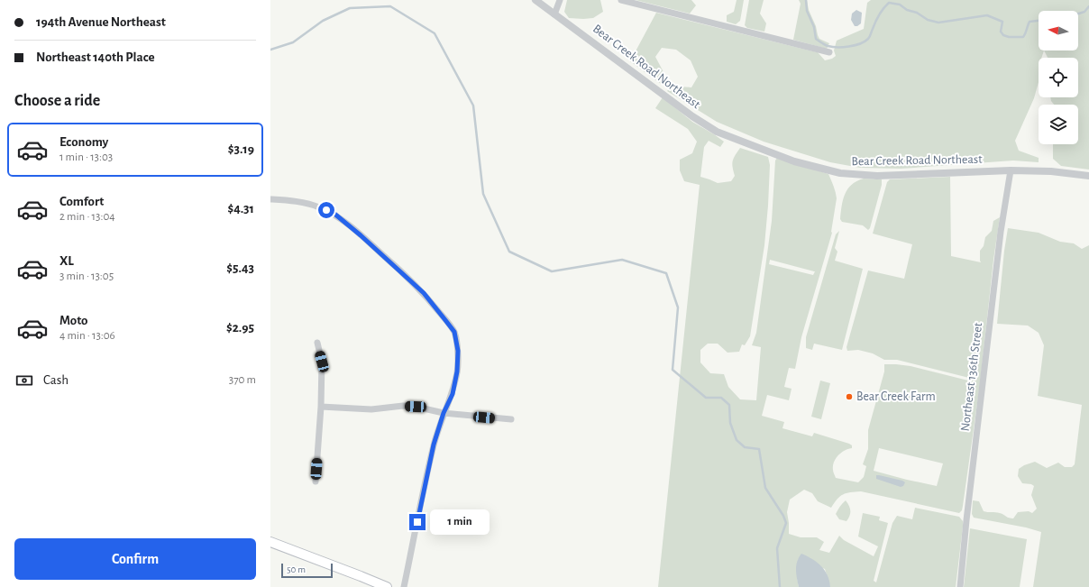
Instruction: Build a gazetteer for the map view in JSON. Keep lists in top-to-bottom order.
{
  "streets": {
    "street": ["Bear Creek Road Northeast", "Northeast 136th Street"]
  },
  "crossings": [
    ["Bear Creek Road Northeast", "Northeast 136th Street"]
  ],
  "places": ["Bear Creek Farm"],
  "scale_bar": "50 m",
  "north": "left",
  "page": {
    "banner": ["194th Avenue Northeast", "Northeast 140th Place"],
    "heading": "Choose a ride",
    "list": [
      {
        "name": "Economy",
        "note": "1 min · 13:03",
        "value": "$3.19"
      },
      {
        "name": "Comfort",
        "note": "2 min · 13:04",
        "value": "$4.31"
      },
      {
        "name": "XL",
        "note": "3 min · 13:05",
        "value": "$5.43"
      },
      {
        "name": "Moto",
        "note": "4 min · 13:06",
        "value": "$2.95"
      }
    ],
    "pay": ["Cash", "370 m"],
    "bubble": "1 min",
    "buttons": "Confirm",
    "scale": "50 m"
  }
}
